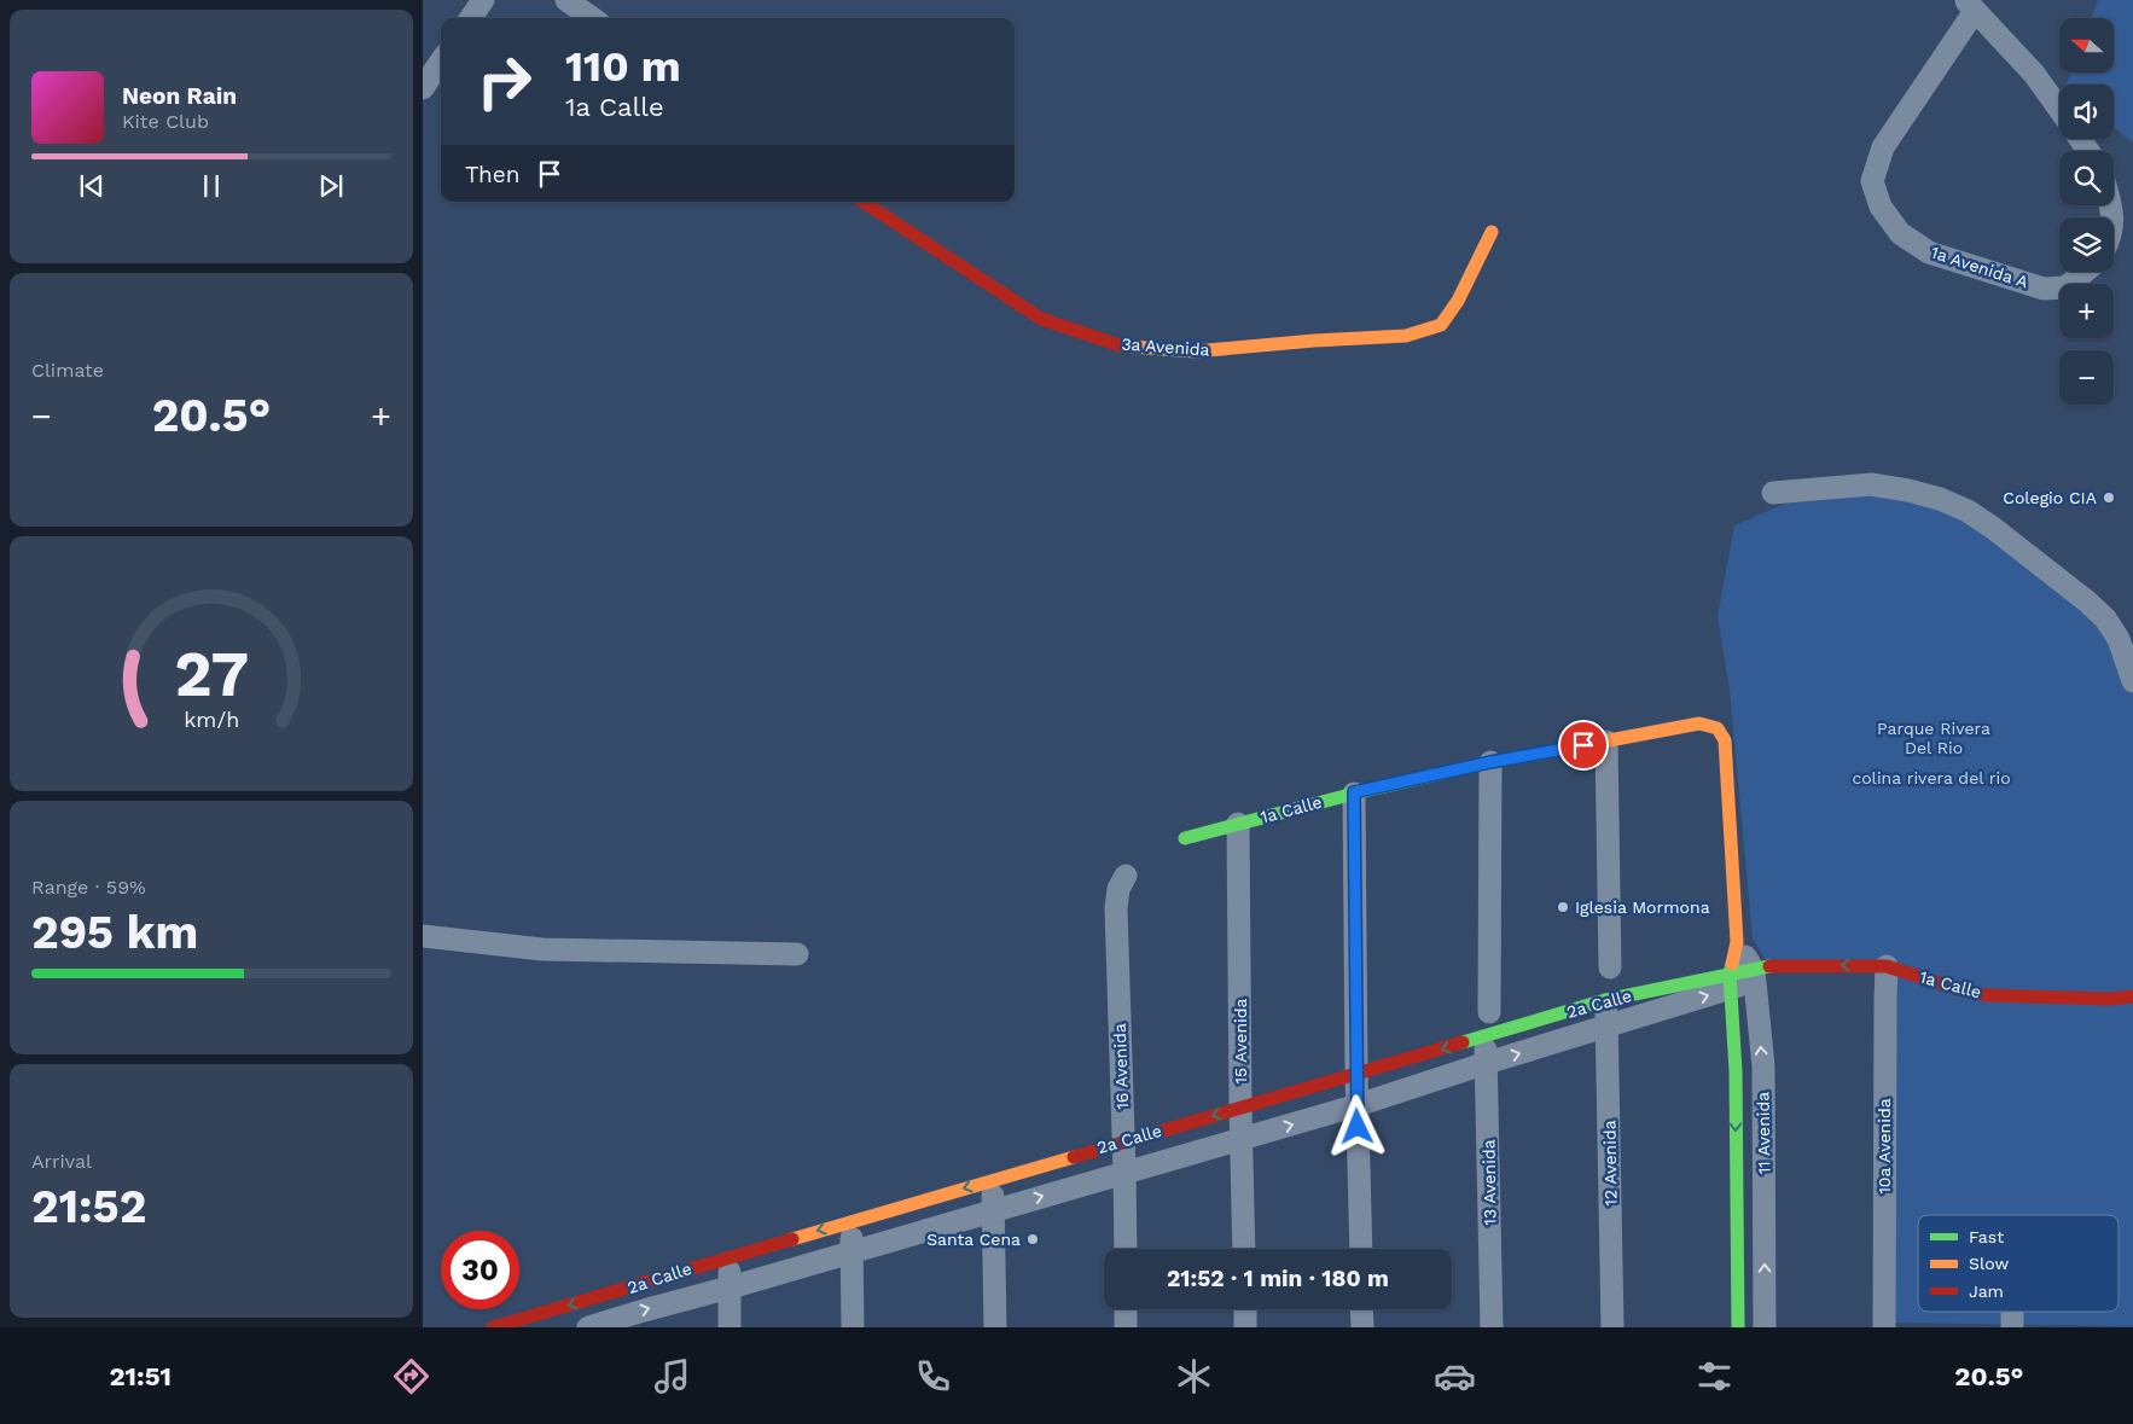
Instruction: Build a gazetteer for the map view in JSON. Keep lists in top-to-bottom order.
{
  "streets": {
    "street": [
      "1a Avenida A",
      "3a Avenida",
      "1a Calle",
      "2a Calle",
      "15 Avenida",
      "16 Avenida",
      "11 Avenida",
      "10a Avenida",
      "12 Avenida",
      "13 Avenida"
    ]
  },
  "crossings": [
    ["1a Calle", "2a Calle"],
    ["1a Calle", "15 Avenida"],
    ["1a Calle", "11 Avenida"],
    ["1a Calle", "10a Avenida"],
    ["2a Calle", "15 Avenida"],
    ["2a Calle", "16 Avenida"],
    ["2a Calle", "11 Avenida"],
    ["2a Calle", "12 Avenida"],
    ["2a Calle", "13 Avenida"]
  ],
  "parks": ["Parque Rivera Del Rio", "colina rivera del rio"],
  "places": ["Colegio CIA", "Iglesia Mormona", "Santa Cena"],
  "legend": ["Fast", "Slow", "Jam"],
  "north": "left",
  "page": {
    "map_buttons": ["+", "−"],
    "turn": ["110 m", "1a Calle"],
    "song": ["Neon Rain", "Kite Club"],
    "then": "Then",
    "tile": [
      "Climate",
      ["Range · 59%", "295 km"],
      ["Arrival", "21:52"]
    ],
    "heat": ["−", "20.5°", "+"],
    "limit": "30",
    "trip": "21:52 · 1 min · 180 m",
    "tabs": ["21:51", "20.5°"],
    "gauge": ["27", "km/h"]
  }
}
